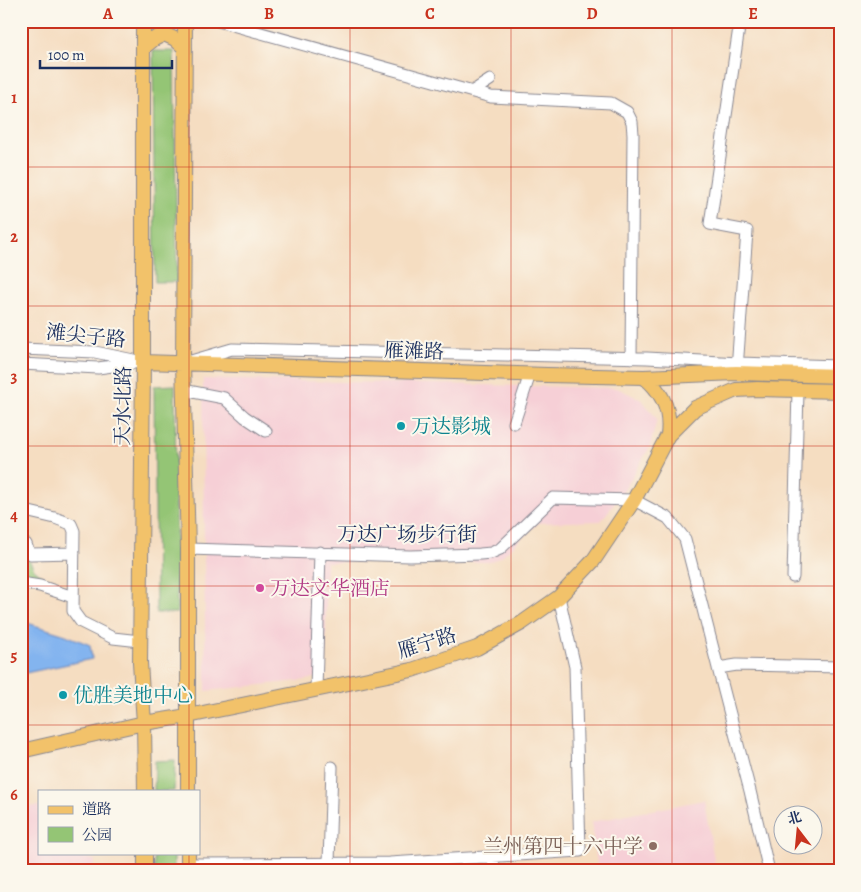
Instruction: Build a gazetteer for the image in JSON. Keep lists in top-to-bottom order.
{
  "streets": {
    "main road": ["雁滩路", "天水北路", "雁宁路"],
    "street": ["滩尖子路", "万达广场步行街"]
  },
  "crossings": [
    ["滩尖子路", "雁滩路"],
    ["滩尖子路", "天水北路"],
    ["雁滩路", "天水北路"],
    ["天水北路", "雁宁路"],
    ["万达广场步行街", "雁宁路"]
  ],
  "places": [
    "万达影城",
    "万达文华酒店",
    "优胜美地中心",
    "兰州第四十六中学"
  ],
  "legend": ["道路", "公园"],
  "scale_bar": "100 m",
  "north": "top",
  "grid": {
    "columns": [
      "A",
      "B",
      "C",
      "D",
      "E"
    ],
    "rows": [
      "1",
      "2",
      "3",
      "4",
      "5",
      "6"
    ]
  }
}
